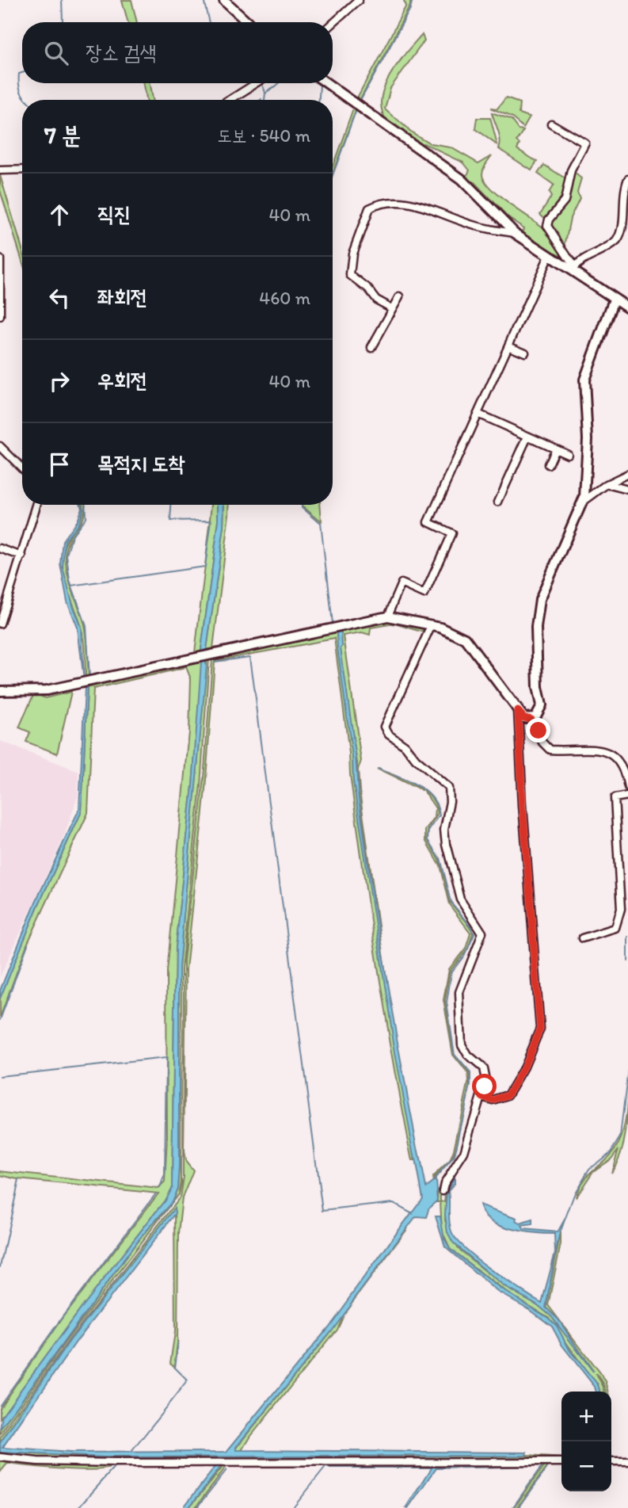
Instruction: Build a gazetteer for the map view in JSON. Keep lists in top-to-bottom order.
{
  "page": {
    "search": "장소 검색",
    "heading": ["7 분", "도보 · 540 m"],
    "list": [
      ["직진", "40 m"],
      ["좌회전", "460 m"],
      ["우회전", "40 m"],
      "목적지 도착"
    ],
    "map_buttons": ["+", "−"]
  }
}
